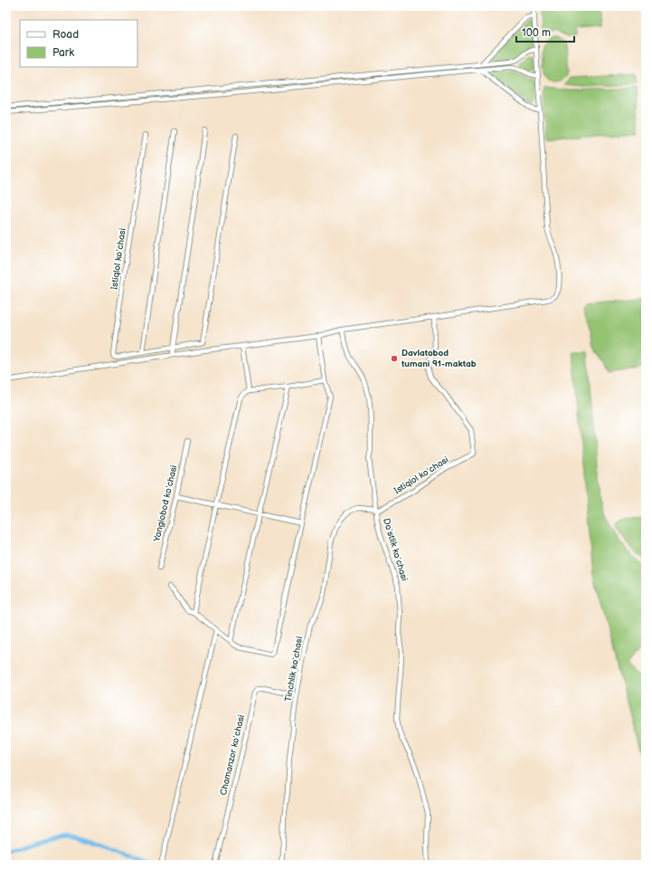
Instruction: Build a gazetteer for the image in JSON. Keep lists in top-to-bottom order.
{
  "streets": {
    "street": [
      "Istiqlol koʻchasi",
      "Yangiobod koʻchasi",
      "Doʻstlik koʻchasi",
      "Tinchlik koʻchasi",
      "Chamanzor koʻchasi"
    ]
  },
  "crossings": [
    ["Istiqlol koʻchasi", "Doʻstlik koʻchasi"],
    ["Istiqlol koʻchasi", "Tinchlik koʻchasi"],
    ["Doʻstlik koʻchasi", "Tinchlik koʻchasi"],
    ["Tinchlik koʻchasi", "Chamanzor koʻchasi"]
  ],
  "places": ["Davlatobod tumani 91-maktab"],
  "legend": ["Road", "Park"],
  "scale_bar": "100 m"
}
